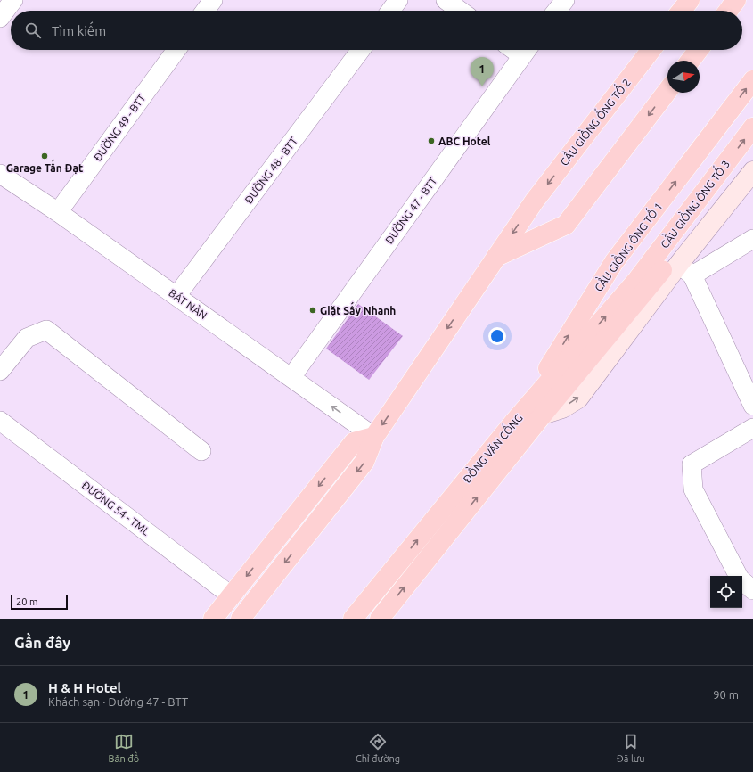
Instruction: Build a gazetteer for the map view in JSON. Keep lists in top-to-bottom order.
{
  "streets": {
    "main road": [
      "CẦU GIỒNG ỐNG TỐ 2",
      "CẦU GIỒNG ÔNG TỐ 3",
      "CẦU GIỒNG ÔNG TỐ 1",
      "ĐỒNG VĂN CỐNG"
    ],
    "street": [
      "ĐƯỜNG 49 - BTT",
      "ĐƯỜNG 48 - BTT",
      "ĐƯỜNG 47 - BTT",
      "BÁT NÀN",
      "ĐƯỜNG 54 - TML"
    ]
  },
  "crossings": [
    ["ĐƯỜNG 49 - BTT", "BÁT NÀN"],
    ["ĐƯỜNG 48 - BTT", "BÁT NÀN"],
    ["CẦU GIỒNG ÔNG TỐ 3", "ĐỒNG VĂN CỐNG"],
    ["ĐƯỜNG 47 - BTT", "BÁT NÀN"],
    ["CẦU GIỒNG ÔNG TỐ 1", "ĐỒNG VĂN CỐNG"]
  ],
  "places": ["ABC Hotel", "Garage Tấn Đạt", "Giặt Sấy Nhanh"],
  "scale_bar": "20 m",
  "north": "right",
  "page": {
    "search": "Tìm kiếm",
    "pins": "1",
    "scale": "20 m",
    "heading": "Gần đây",
    "list": [
      {
        "mark": "1",
        "name": "H & H Hotel",
        "note": "Khách sạn · Đường 47 - BTT",
        "value": "90 m"
      }
    ],
    "nav": ["Bản đồ", "Chỉ đường", "Đã lưu"]
  }
}
